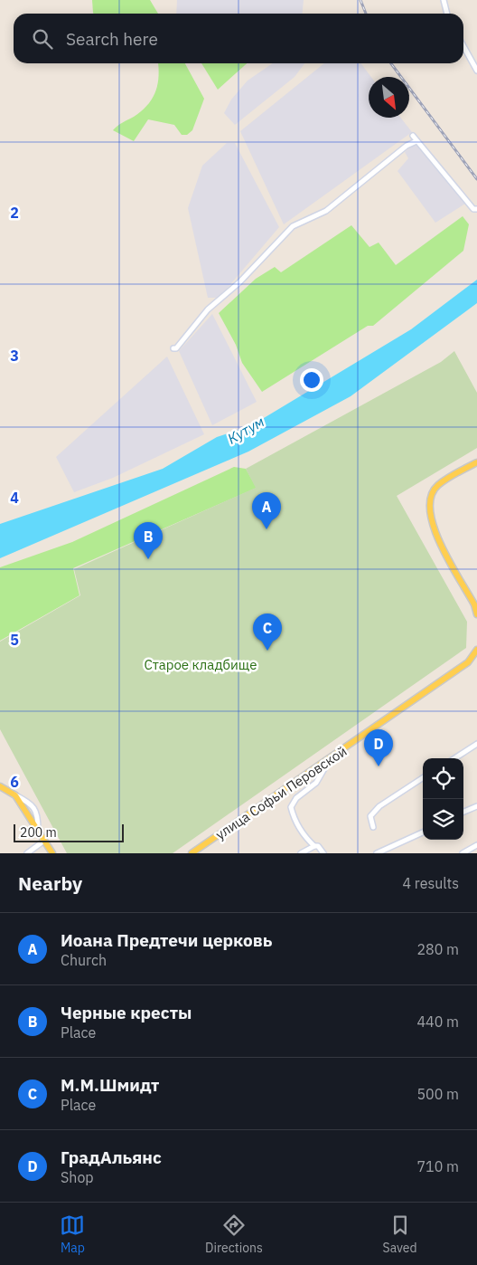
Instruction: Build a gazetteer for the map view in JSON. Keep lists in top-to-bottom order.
{
  "streets": {
    "main road": ["улица Софьи Перовской"]
  },
  "water": ["Кутум"],
  "parks": ["Старое кладбище"],
  "scale_bar": "200 m",
  "north": "bottom right",
  "page": {
    "search": "Search here",
    "pins": [
      "A",
      "B",
      "C",
      "D"
    ],
    "scale": "200 m",
    "heading": ["Nearby", "4 results"],
    "list": [
      {
        "mark": "A",
        "name": "Иоана Предтечи церковь",
        "note": "Church",
        "value": "280 m"
      },
      {
        "mark": "B",
        "name": "Черные кресты",
        "note": "Place",
        "value": "440 m"
      },
      {
        "mark": "C",
        "name": "М.М.Шмидт",
        "note": "Place",
        "value": "500 m"
      },
      {
        "mark": "D",
        "name": "ГрадАльянс",
        "note": "Shop",
        "value": "710 m"
      }
    ],
    "nav": ["Map", "Directions", "Saved"]
  },
  "grid": {
    "rows": [
      "2",
      "3",
      "4",
      "5",
      "6"
    ]
  }
}
